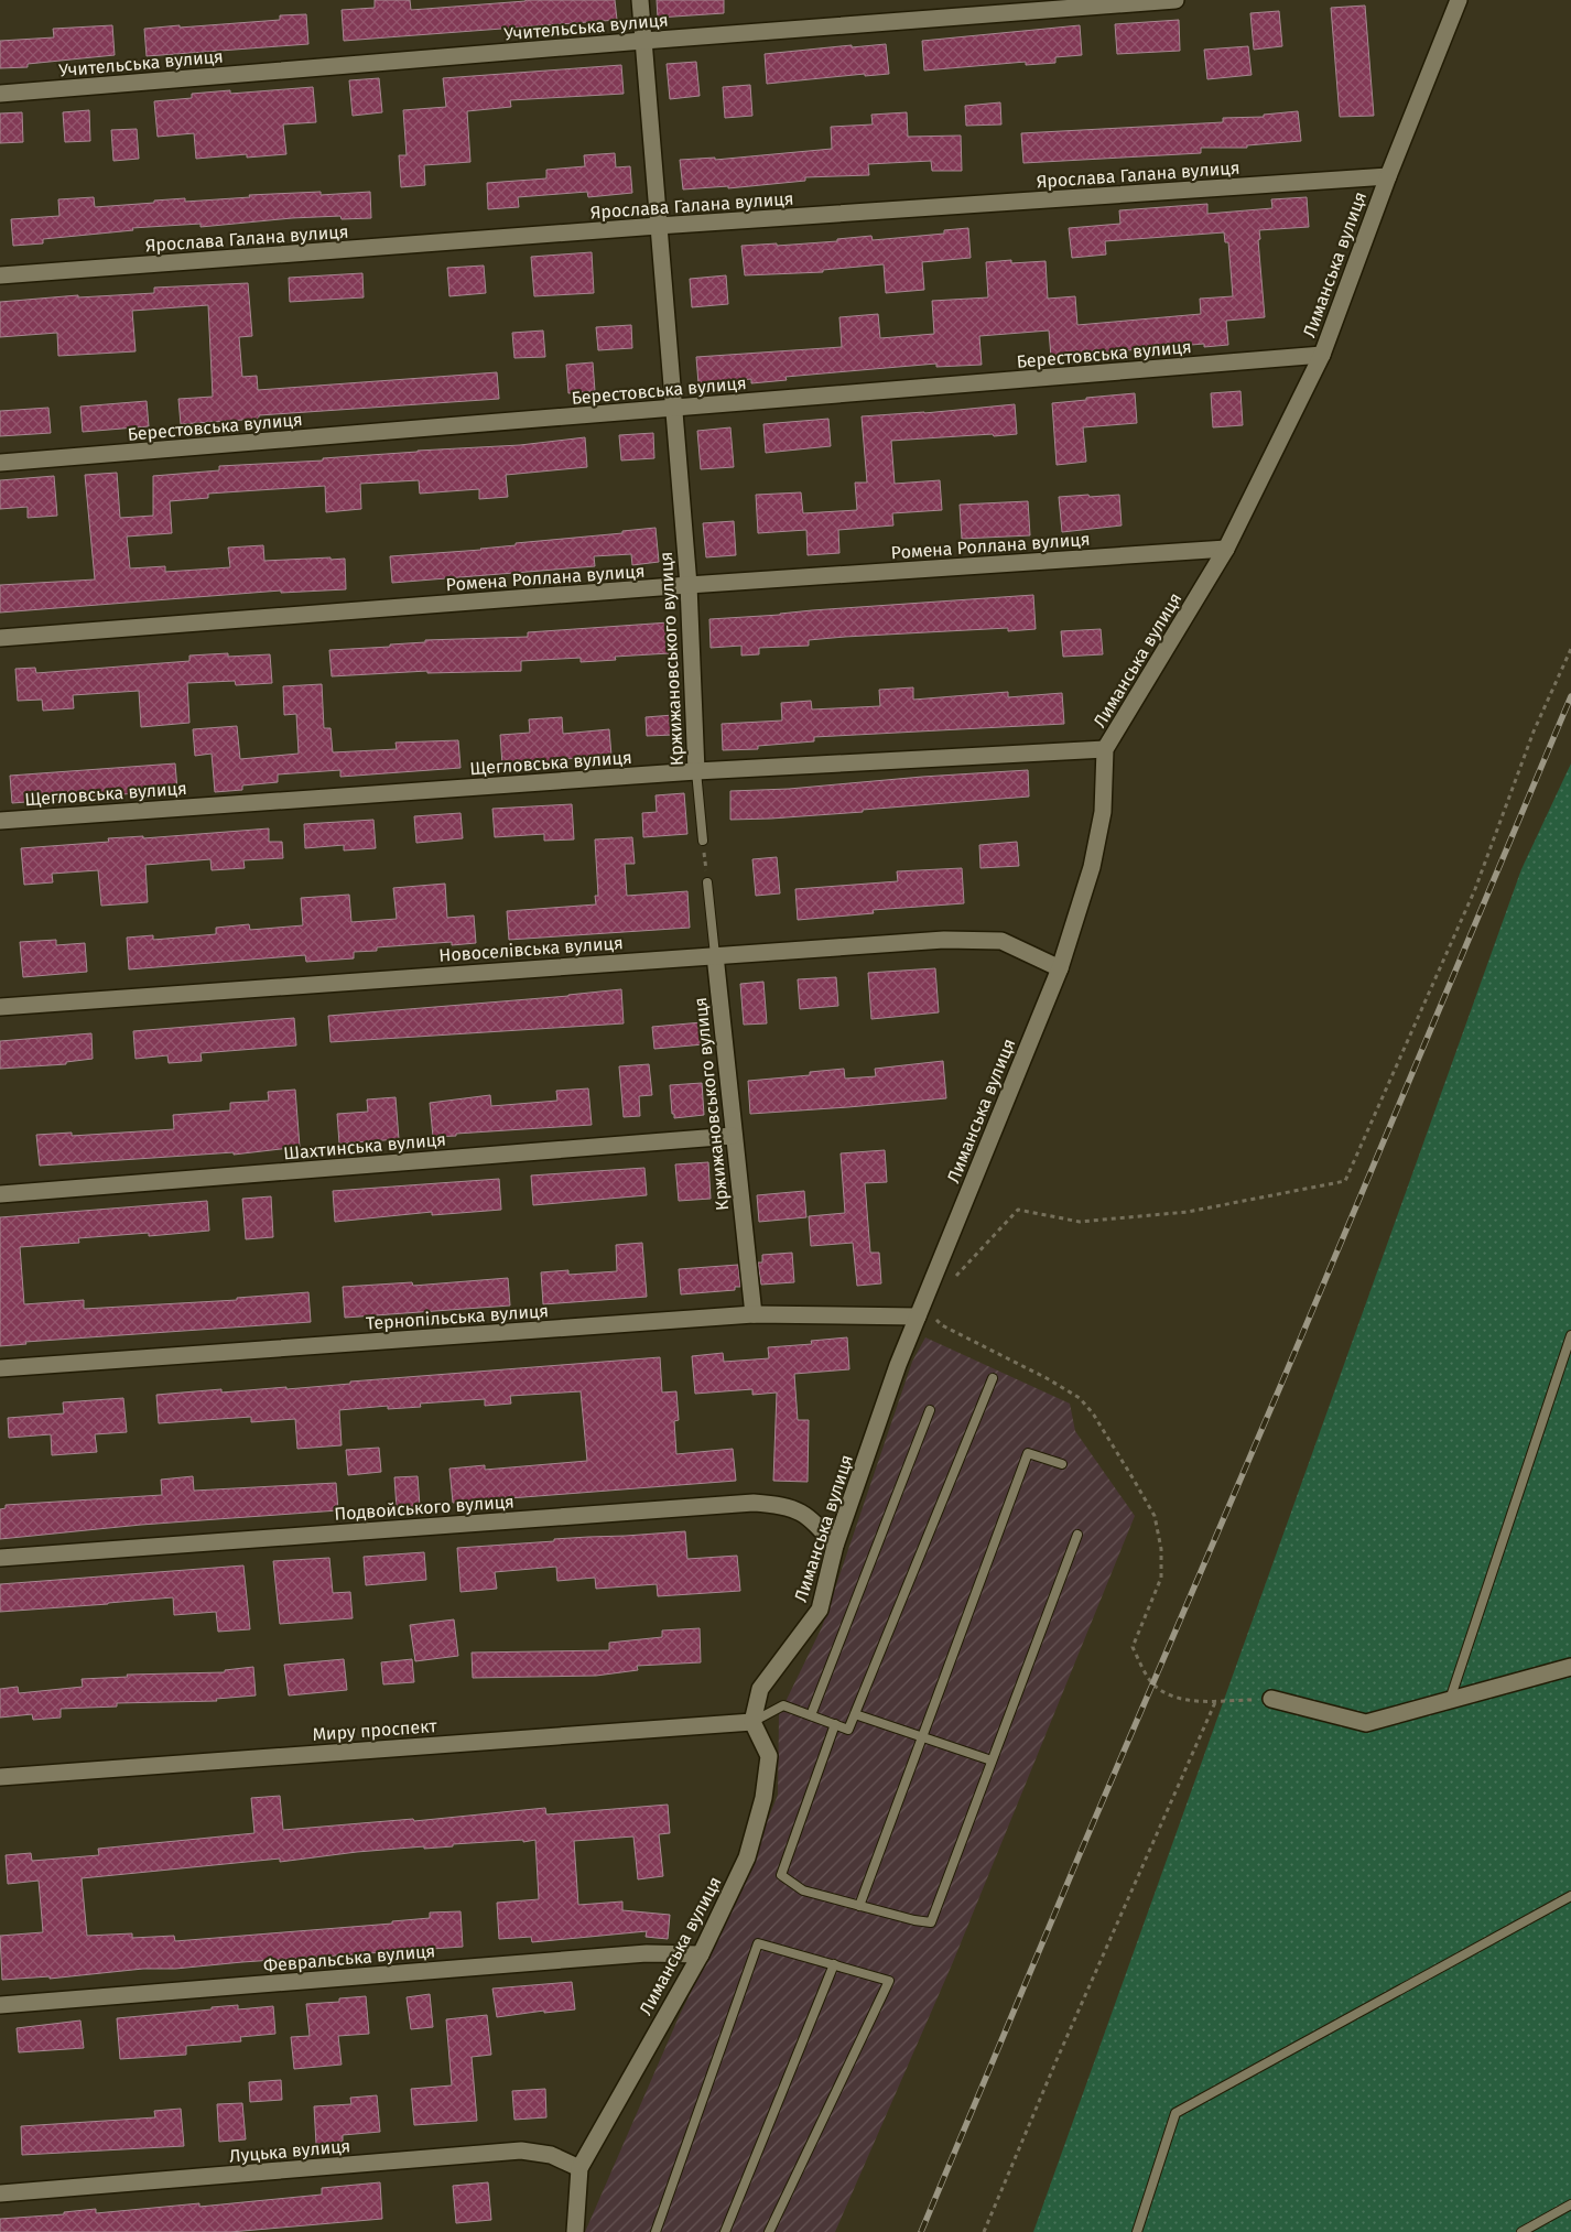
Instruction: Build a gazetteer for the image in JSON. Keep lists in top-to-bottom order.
{
  "streets": {
    "street": [
      "Учительська вулиця",
      "Ярослава Галана вулиця",
      "Лиманська вулиця",
      "Берестовська вулиця",
      "Ромена Роллана вулиця",
      "Кржижановського вулиця",
      "Щегловська вулиця",
      "Новоселівська вулиця",
      "Шахтинська вулиця",
      "Тернопільська вулиця",
      "Подвойського вулиця",
      "Миру проспект",
      "Февральська вулиця",
      "Луцька вулиця"
    ]
  },
  "crossings": [
    ["Учительська вулиця", "Кржижановського вулиця"],
    ["Ярослава Галана вулиця", "Лиманська вулиця"],
    ["Ярослава Галана вулиця", "Кржижановського вулиця"],
    ["Лиманська вулиця", "Берестовська вулиця"],
    ["Лиманська вулиця", "Ромена Роллана вулиця"],
    ["Лиманська вулиця", "Щегловська вулиця"],
    ["Лиманська вулиця", "Новоселівська вулиця"],
    ["Лиманська вулиця", "Тернопільська вулиця"],
    ["Лиманська вулиця", "Подвойського вулиця"],
    ["Лиманська вулиця", "Миру проспект"],
    ["Лиманська вулиця", "Февральська вулиця"],
    ["Лиманська вулиця", "Луцька вулиця"],
    ["Берестовська вулиця", "Кржижановського вулиця"],
    ["Ромена Роллана вулиця", "Кржижановського вулиця"],
    ["Кржижановського вулиця", "Щегловська вулиця"],
    ["Кржижановського вулиця", "Новоселівська вулиця"],
    ["Кржижановського вулиця", "Шахтинська вулиця"],
    ["Кржижановського вулиця", "Тернопільська вулиця"]
  ]
}
